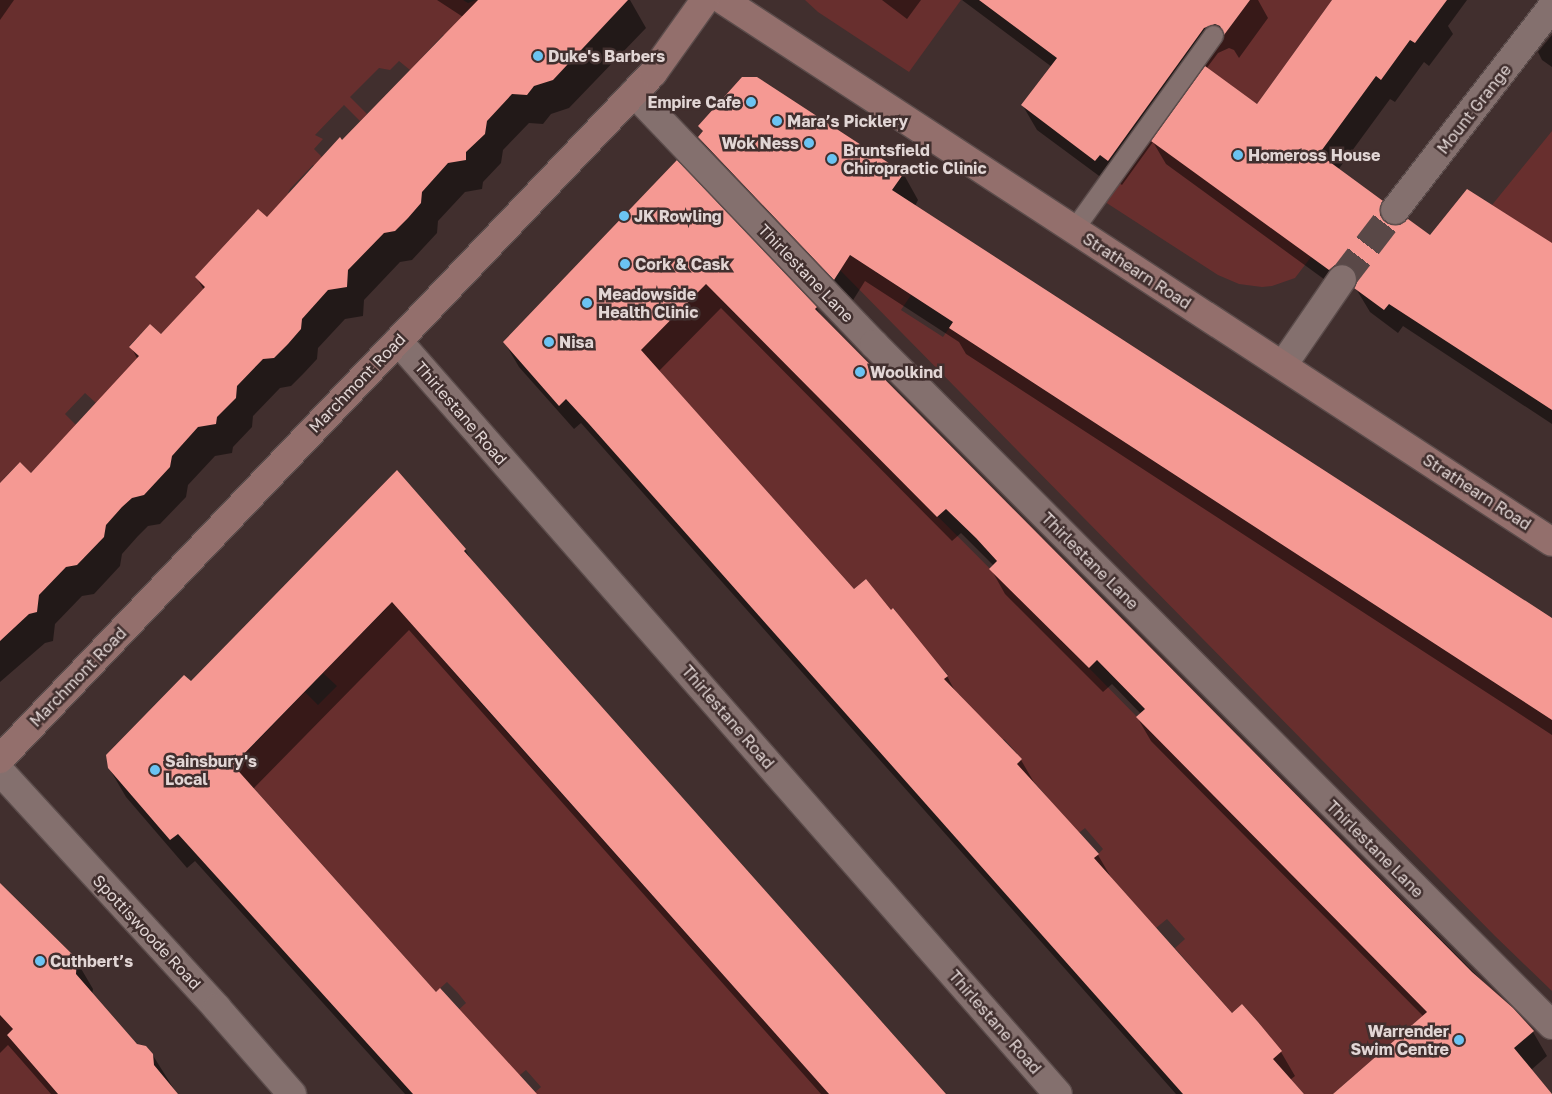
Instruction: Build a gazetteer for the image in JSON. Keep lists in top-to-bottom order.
{
  "streets": {
    "street": [
      "Mount Grange",
      "Strathearn Road",
      "Thirlestane Lane",
      "Marchmont Road",
      "Thirlestane Road",
      "Spottiswoode Road"
    ]
  },
  "crossings": [
    ["Thirlestane Lane", "Marchmont Road"],
    ["Marchmont Road", "Thirlestane Road"]
  ],
  "places": [
    "Duke's Barbers",
    "Empire Cafe",
    "Mara’s Picklery",
    "Wok Ness",
    "Homeross House",
    "Bruntsfield Chiropractic Clinic",
    "JK Rowling",
    "Cork & Cask",
    "Meadowside Health Clinic",
    "Nisa",
    "Woolkind",
    "Sainsbury's Local",
    "Cuthbert’s",
    "Warrender Swim Centre"
  ]
}
